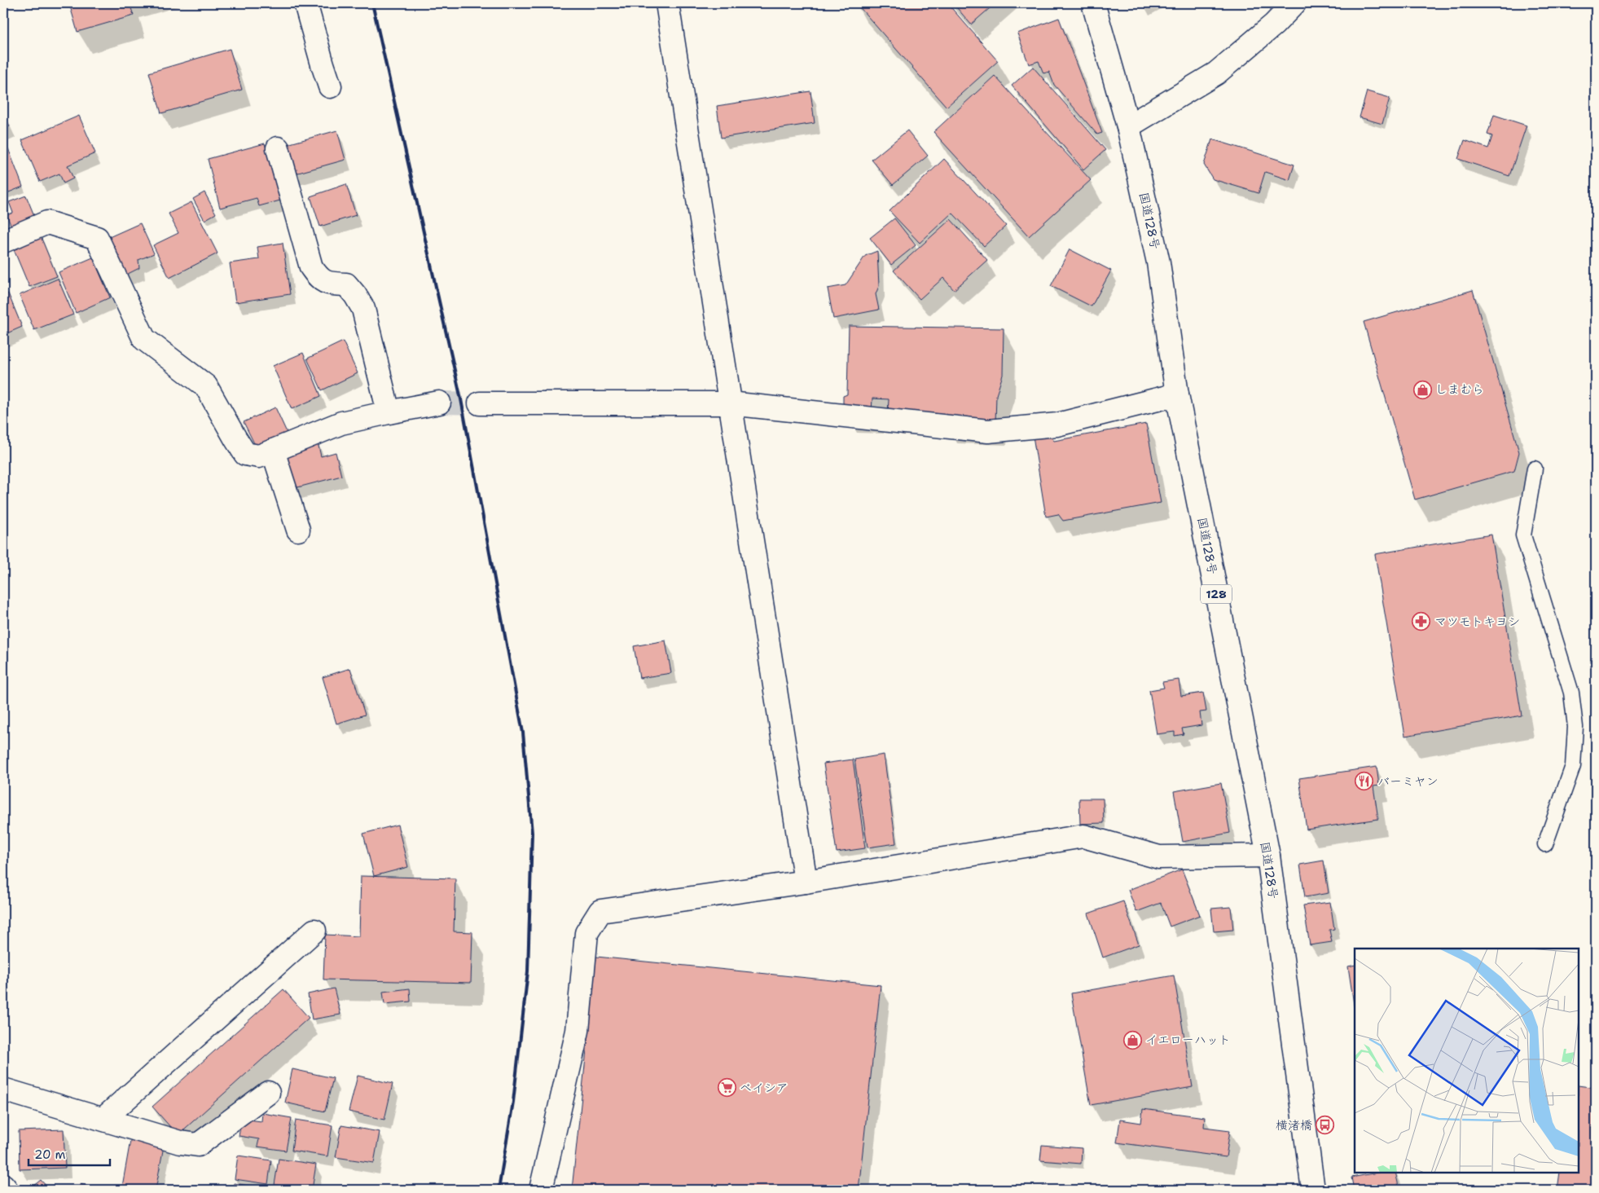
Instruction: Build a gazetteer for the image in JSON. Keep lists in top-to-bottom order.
{
  "streets": {
    "main road": ["国道128号", "128"]
  },
  "places": {
    "shop": ["しまむら", "イエローハット"],
    "pharmacy": ["マツモトキヨシ"],
    "restaurant": ["バーミヤン"],
    "supermarket": ["ベイシア"],
    "bus stop": ["横渚橋"]
  },
  "scale_bar": "20 m"
}
